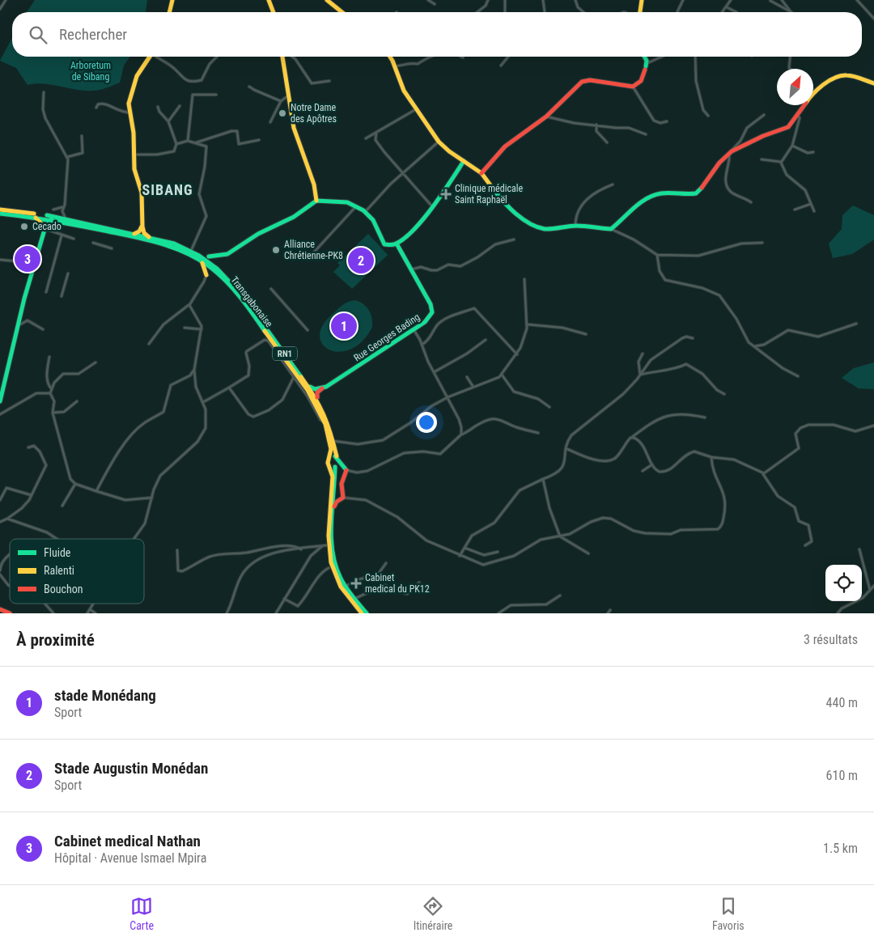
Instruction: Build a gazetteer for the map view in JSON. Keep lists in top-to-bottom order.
{
  "streets": {
    "main road": ["Transgabonaise", "Rue Georges Bading", "RN1"]
  },
  "crossings": [
    ["Transgabonaise", "RN1"]
  ],
  "districts": ["SIBANG"],
  "parks": ["Arboretum de Sibang"],
  "places": {
    "other": ["Notre Dame des Apôtres", "Cecado", "Alliance Chrétienne-PK8"],
    "health": ["Clinique médicale Saint Raphaël", "Cabinet medical du PK12"]
  },
  "legend": ["Fluide", "Ralenti", "Bouchon"],
  "north": "top right",
  "page": {
    "search": "Rechercher",
    "pins": ["3", "2", "1"],
    "heading": ["À proximité", "3 résultats"],
    "list": [
      {
        "mark": "1",
        "name": "stade Monédang",
        "note": "Sport",
        "value": "440 m"
      },
      {
        "mark": "2",
        "name": "Stade Augustin Monédan",
        "note": "Sport",
        "value": "610 m"
      },
      {
        "mark": "3",
        "name": "Cabinet medical Nathan",
        "note": "Hôpital · Avenue Ismael Mpira",
        "value": "1.5 km"
      }
    ],
    "nav": ["Carte", "Itinéraire", "Favoris"]
  }
}
